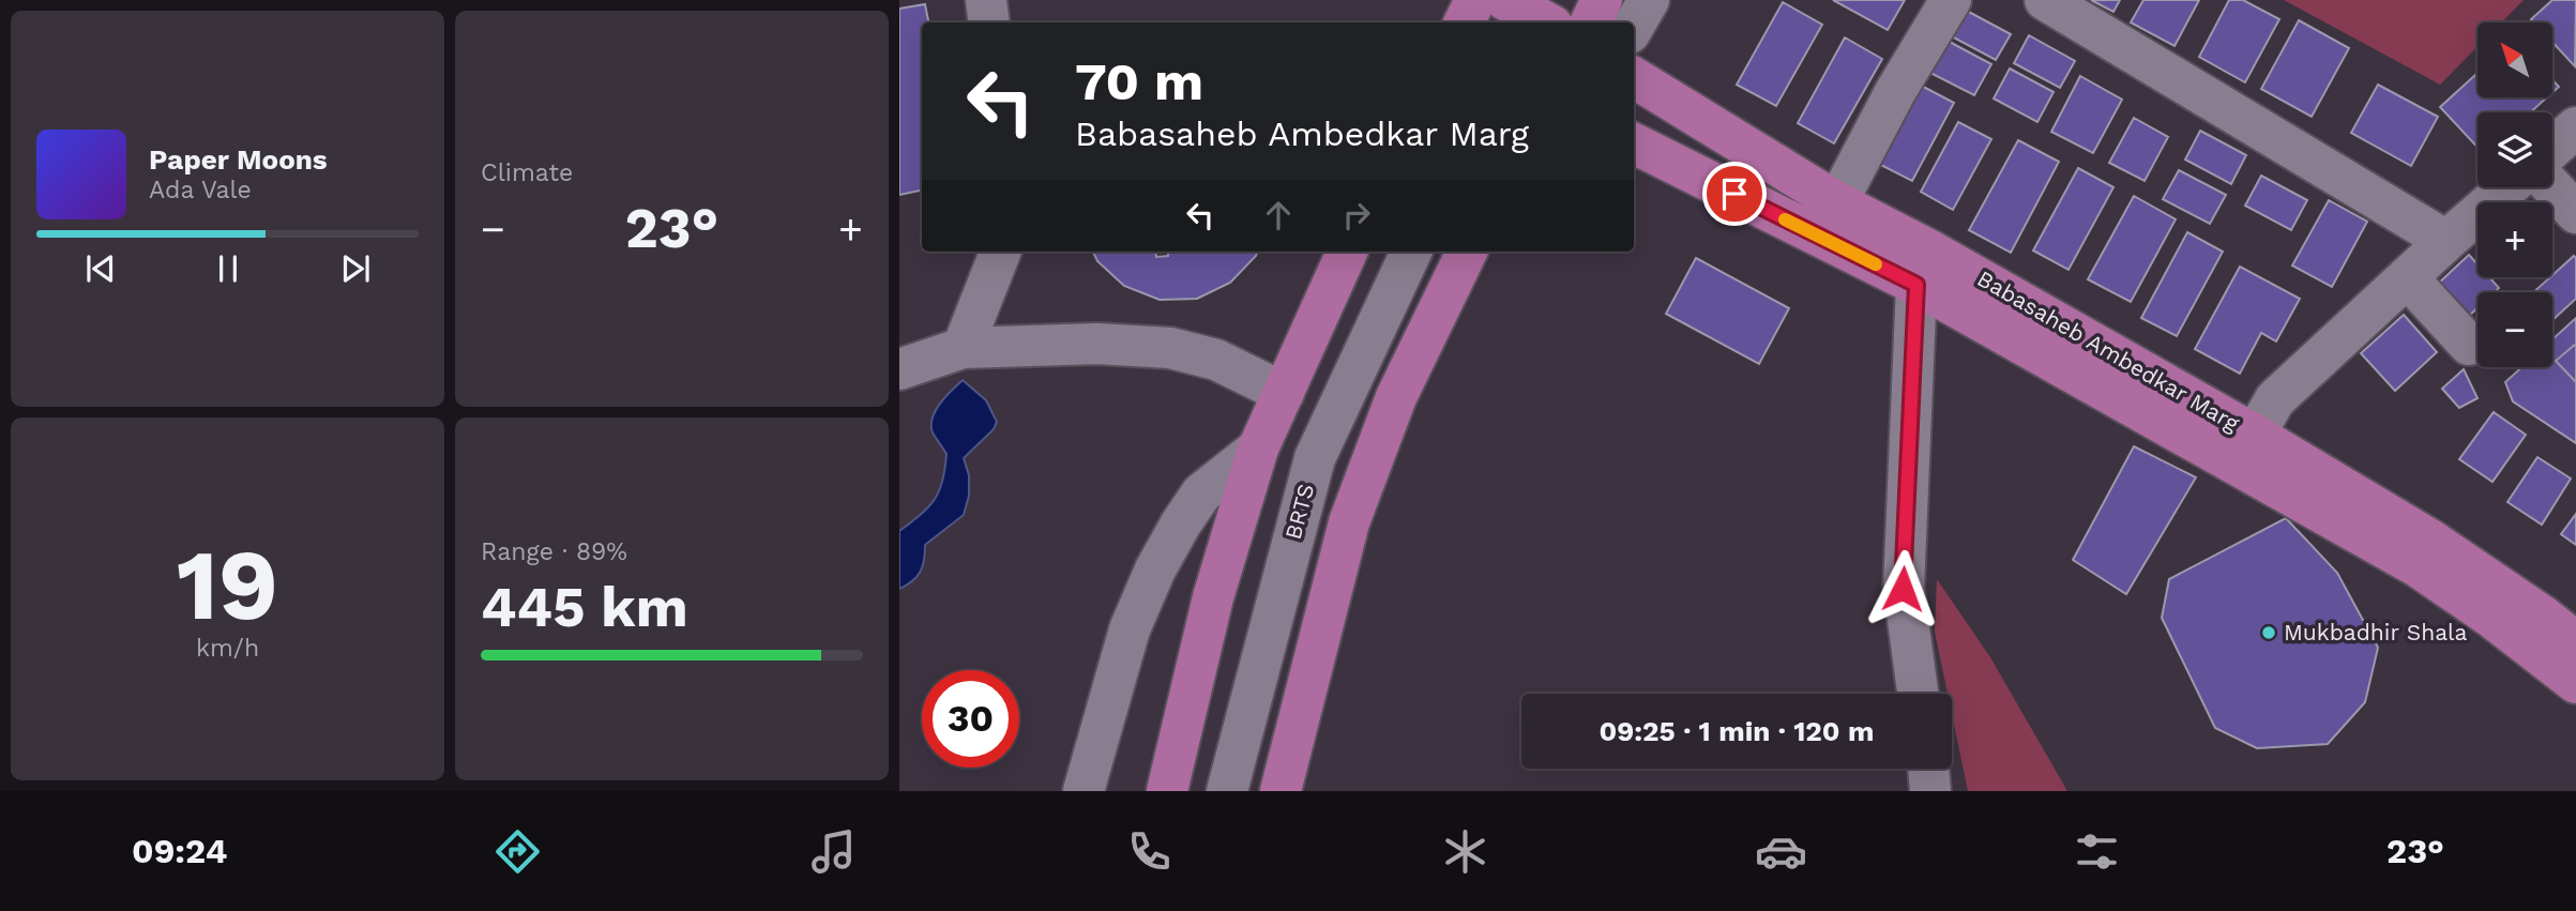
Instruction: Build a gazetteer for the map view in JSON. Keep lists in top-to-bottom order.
{
  "streets": {
    "main road": ["Babasaheb Ambedkar Marg"],
    "street": ["BRTS"]
  },
  "places": ["Mukbadhir Shala"],
  "north": "top left",
  "page": {
    "tile": [
      "Climate",
      ["19", "km/h"],
      ["Range · 89%", "445 km"]
    ],
    "map_buttons": ["+", "−"],
    "turn": ["70 m", "Babasaheb Ambedkar Marg"],
    "song": ["Paper Moons", "Ada Vale"],
    "heat": ["−", "23°", "+"],
    "limit": "30",
    "trip": "09:25 · 1 min · 120 m",
    "tabs": ["09:24", "23°"]
  }
}
